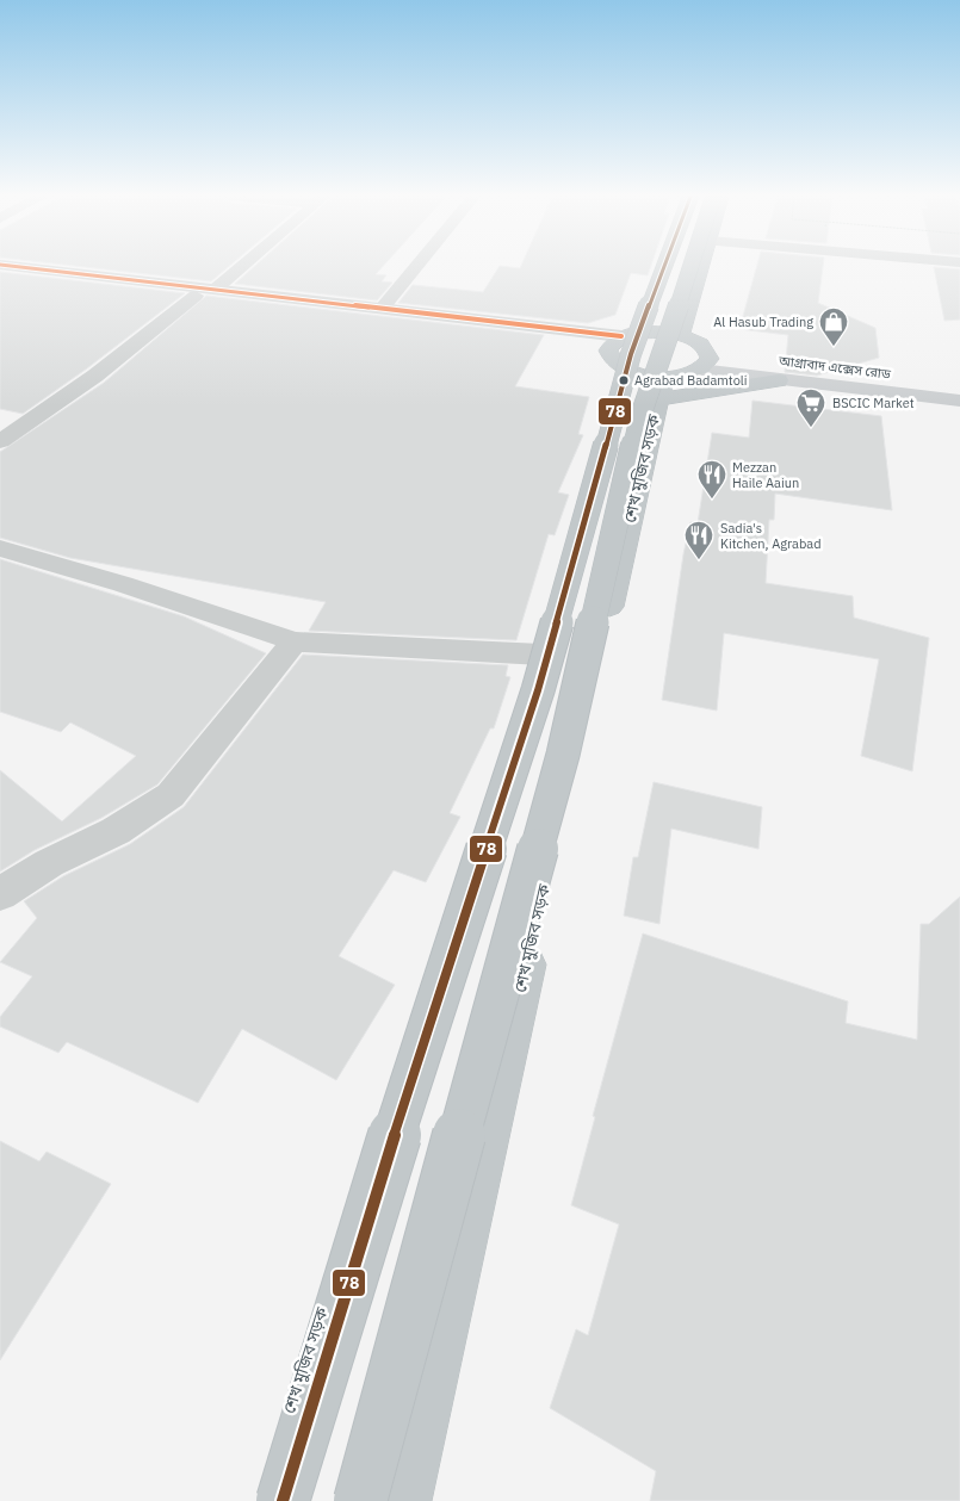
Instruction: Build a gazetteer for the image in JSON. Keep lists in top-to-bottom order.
{
  "streets": {
    "highway": ["শেখ মুজিব সড়ক"],
    "main road": ["আগ্রাবাদ এক্সেস রোড"]
  },
  "crossings": [
    ["আগ্রাবাদ এক্সেস রোড", "শেখ মুজিব সড়ক"]
  ],
  "places": {
    "shop": ["Al Hasub Trading"],
    "other": ["Agrabad Badamtoli"],
    "supermarket": ["BSCIC Market"],
    "restaurant": ["Mezzan Haile Aaiun", "Sadia's Kitchen, Agrabad"]
  },
  "lines": ["transit line 78"]
}
